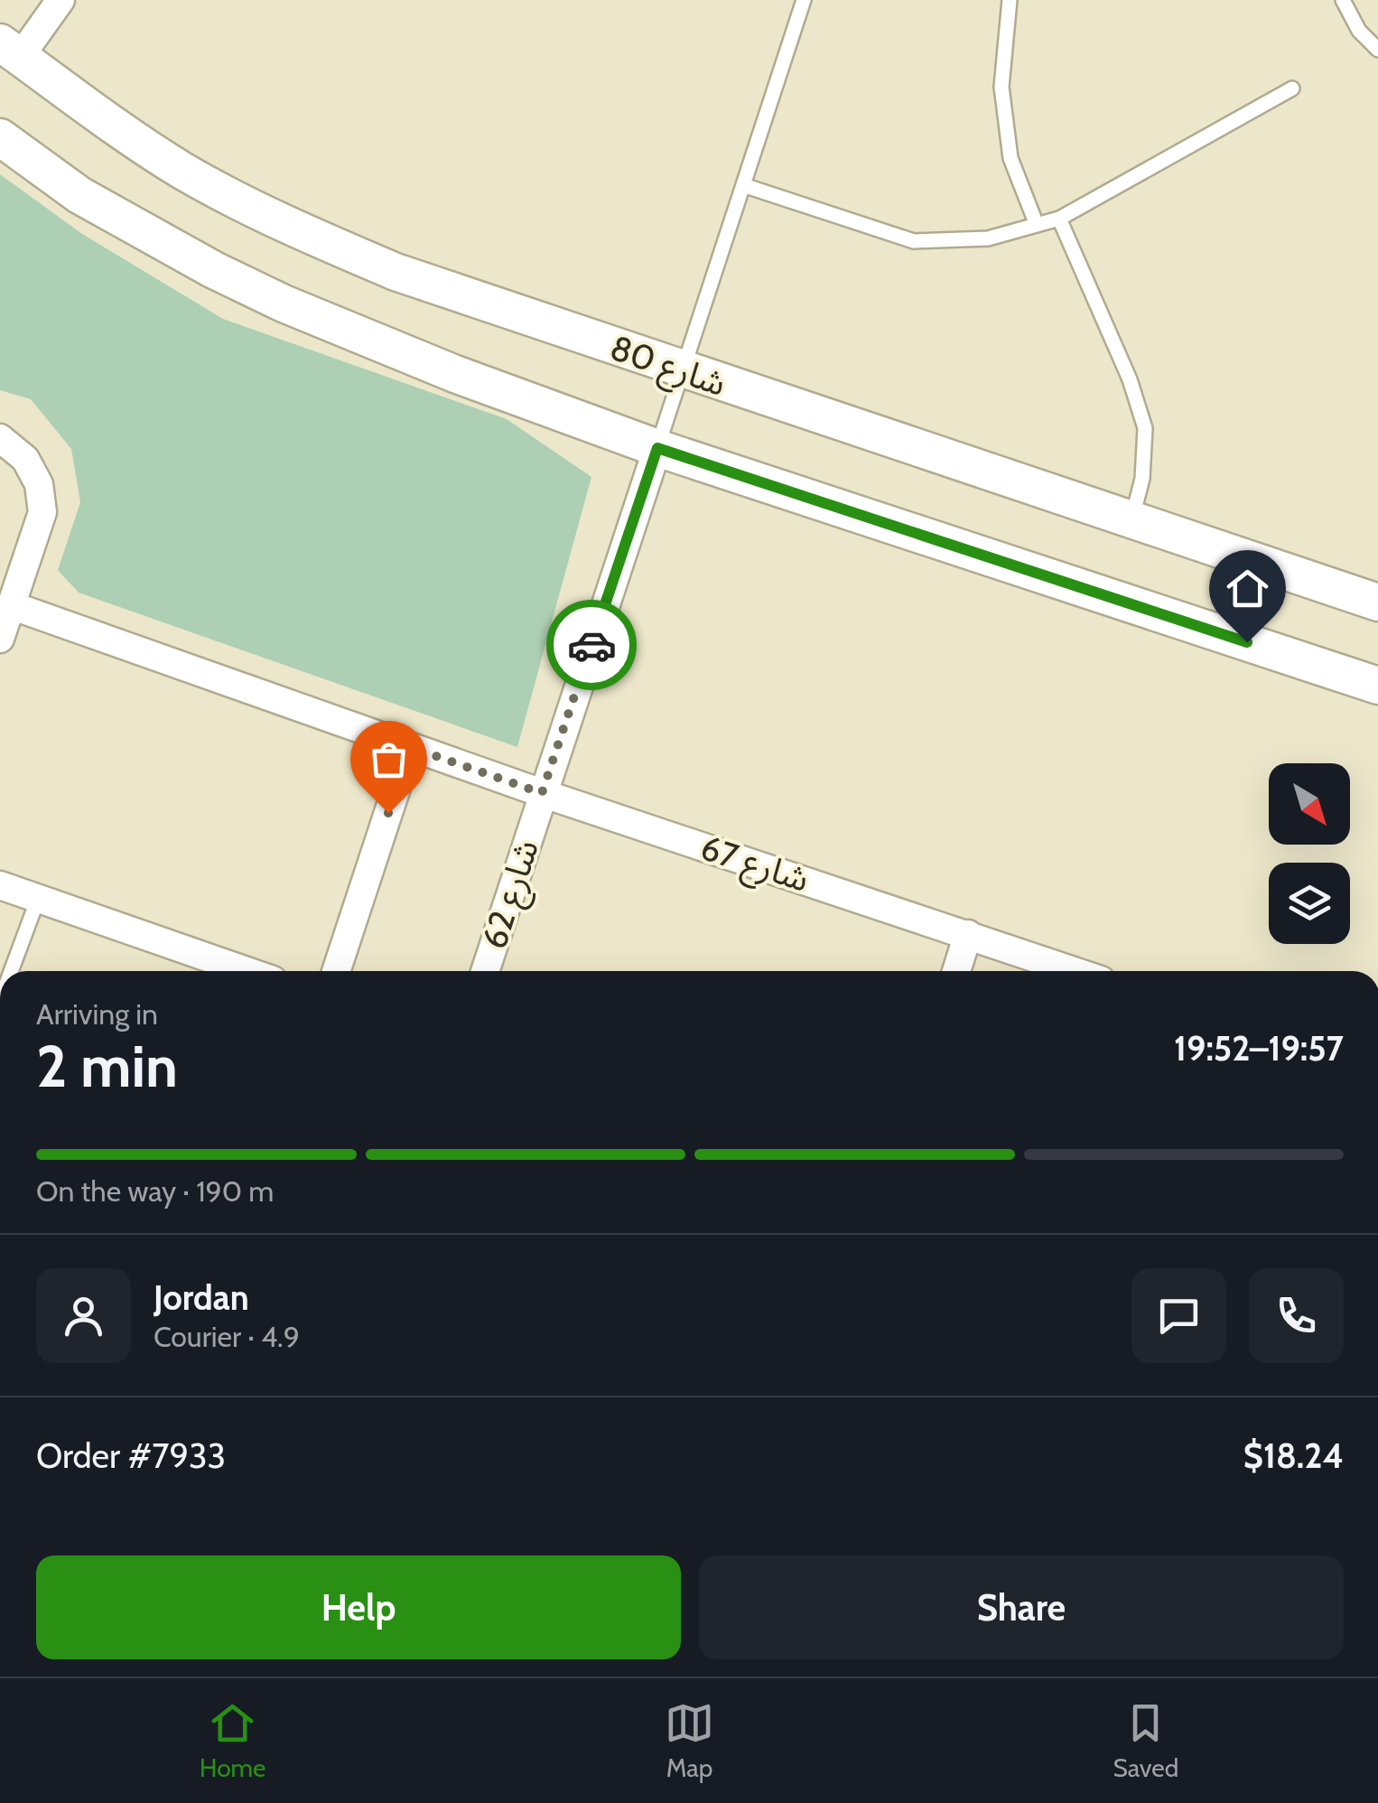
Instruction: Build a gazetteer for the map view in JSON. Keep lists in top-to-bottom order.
{
  "streets": {
    "street": ["شارع 80", "شارع 67", "شارع 62"]
  },
  "crossings": [
    ["شارع 67", "شارع 62"]
  ],
  "north": "bottom right",
  "page": {
    "heading": ["2 min", "Arriving in", "19:52–19:57"],
    "panel": [
      "Jordan",
      "Courier · 4.9",
      "Order #7933",
      "$18.24"
    ],
    "bar": "On the way · 190 m",
    "buttons": ["Help", "Share"],
    "tabs": ["Home", "Map", "Saved"]
  }
}
